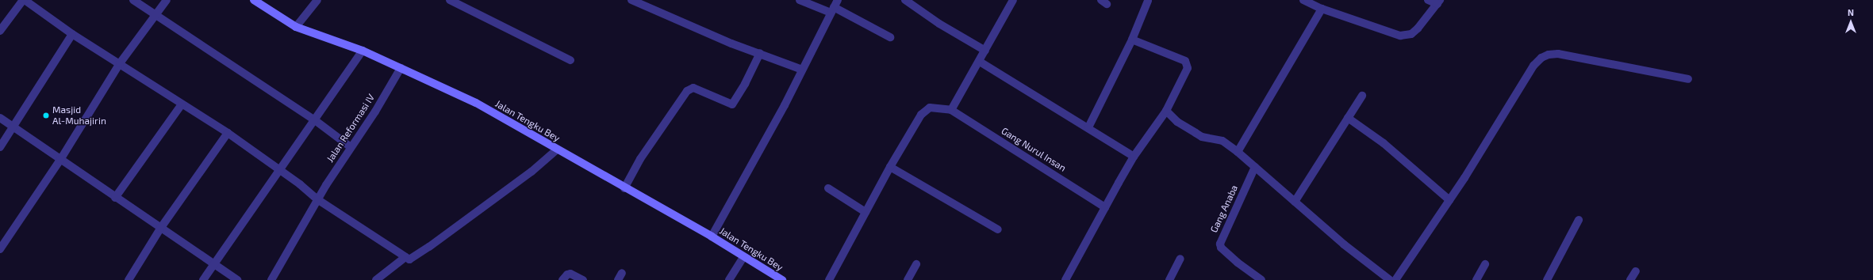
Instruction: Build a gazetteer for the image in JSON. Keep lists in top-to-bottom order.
{
  "streets": {
    "main road": ["Jalan Tengku Bey"],
    "street": ["Jalan Reformasi IV", "Gang Nurul Insan", "Gang Anaba"]
  },
  "crossings": [
    ["Jalan Tengku Bey", "Jalan Reformasi IV"]
  ],
  "places": ["Masjid Al-Muhajirin"],
  "north": "top"
}
